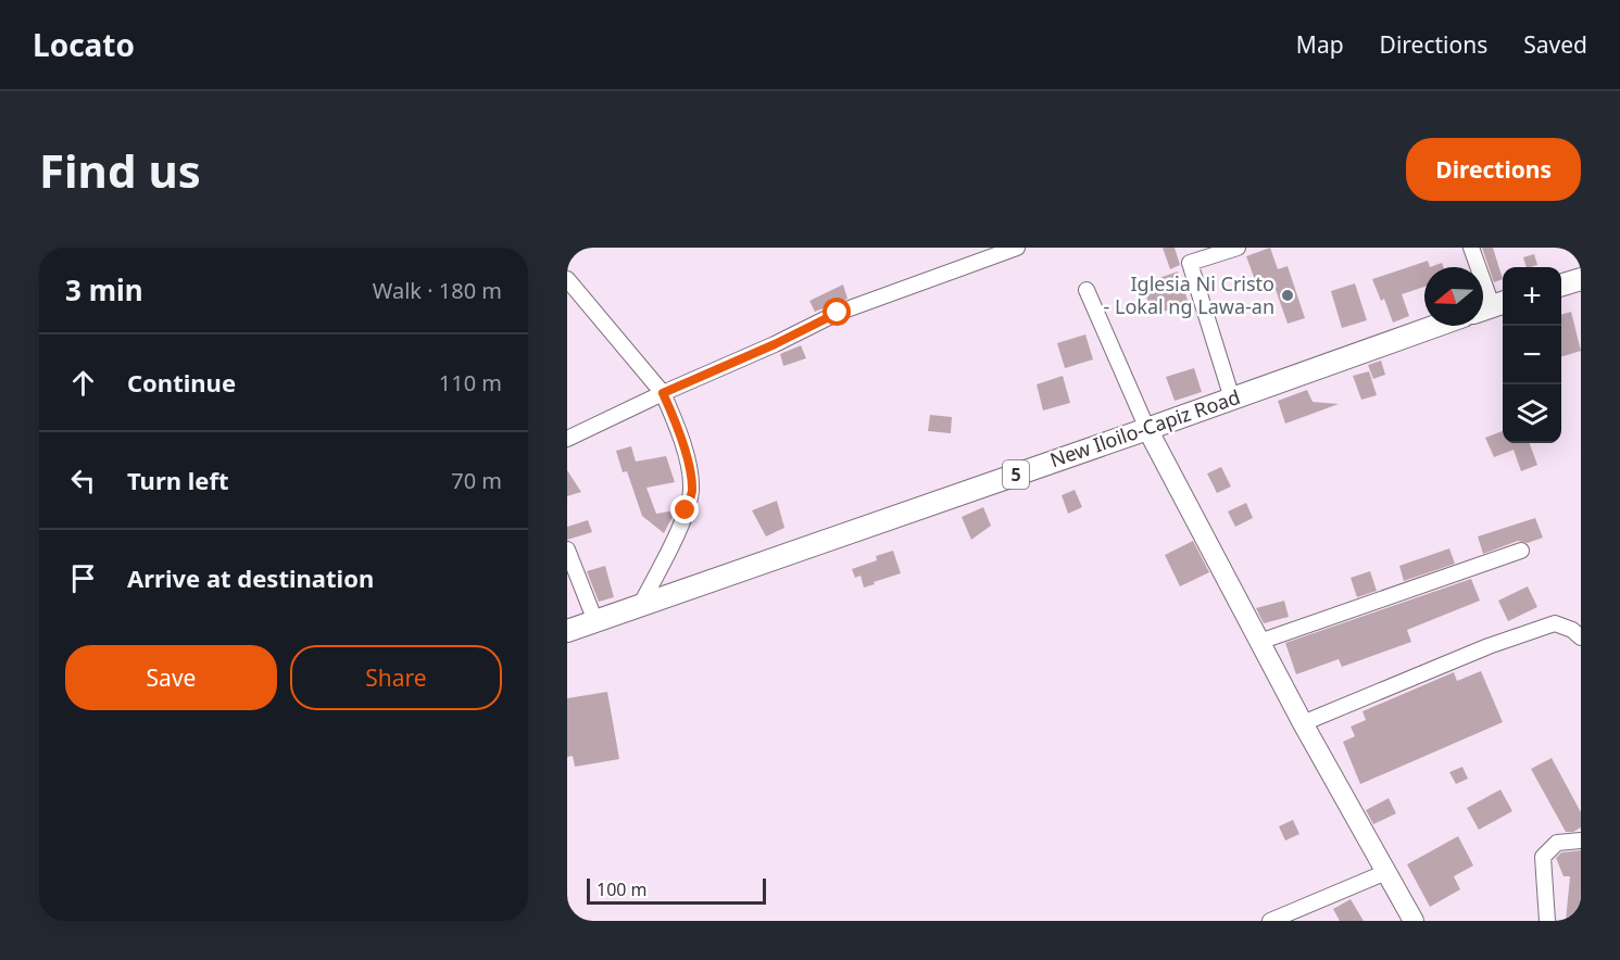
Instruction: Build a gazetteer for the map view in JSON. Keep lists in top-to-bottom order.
{
  "streets": {
    "highway": ["New Iloilo-Capiz Road", "5"]
  },
  "places": ["Iglesia Ni Cristo - Lokal ng Lawa-an"],
  "scale_bar": "100 m",
  "north": "left",
  "page": {
    "header": "Locato",
    "nav": ["Map", "Directions", "Saved"],
    "buttons": [
      "Directions",
      ["Save", "Share"]
    ],
    "title": "Find us",
    "heading": ["3 min", "Walk · 180 m"],
    "map_buttons": ["+", "−"],
    "list": [
      ["Continue", "110 m"],
      ["Turn left", "70 m"],
      "Arrive at destination"
    ],
    "scale": "100 m"
  }
}
